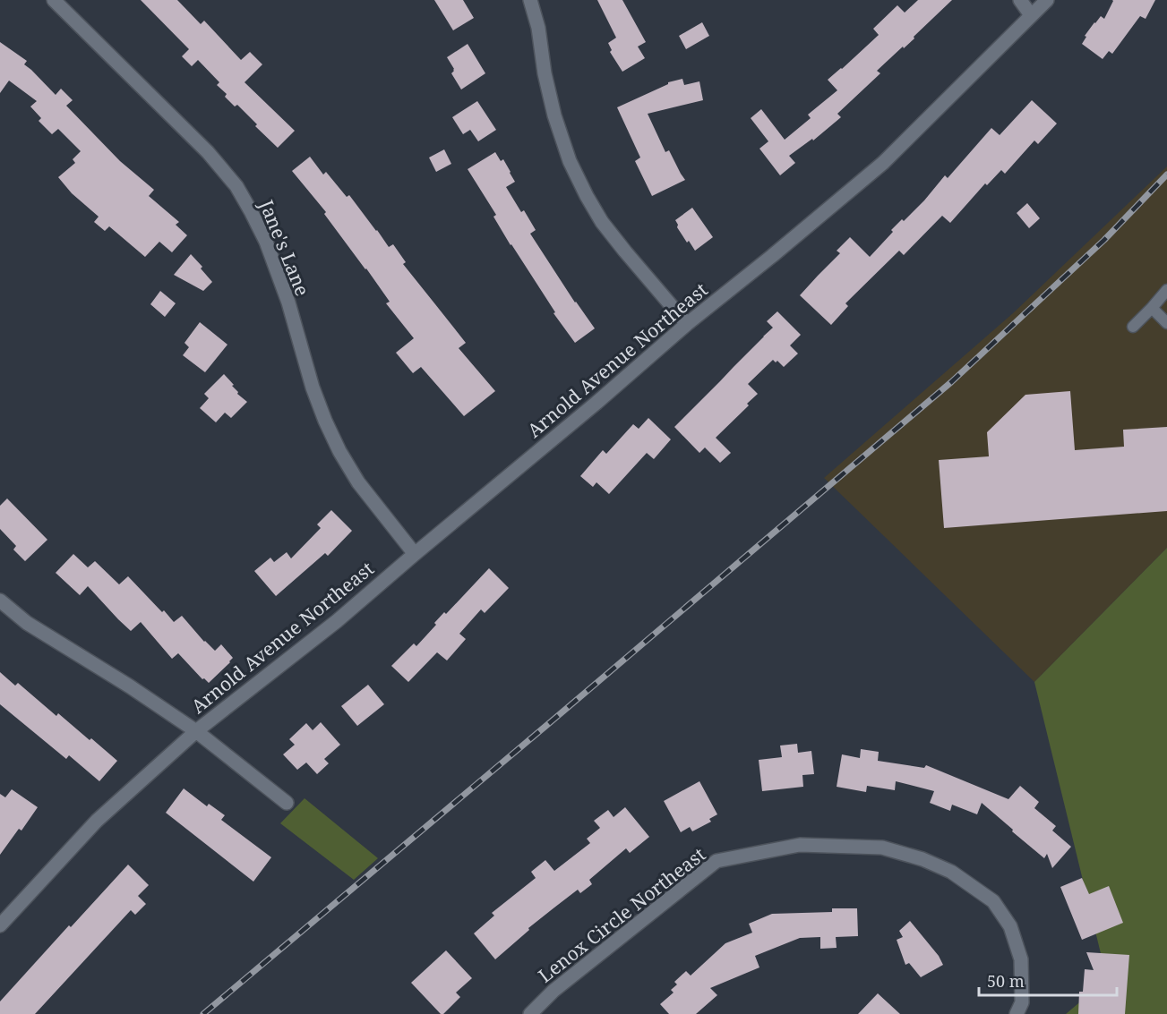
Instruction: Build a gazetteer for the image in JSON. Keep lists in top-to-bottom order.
{
  "streets": {
    "street": ["Jane's Lane", "Arnold Avenue Northeast", "Lenox Circle Northeast"]
  },
  "crossings": [
    ["Jane's Lane", "Arnold Avenue Northeast"]
  ],
  "scale_bar": "50 m"
}
